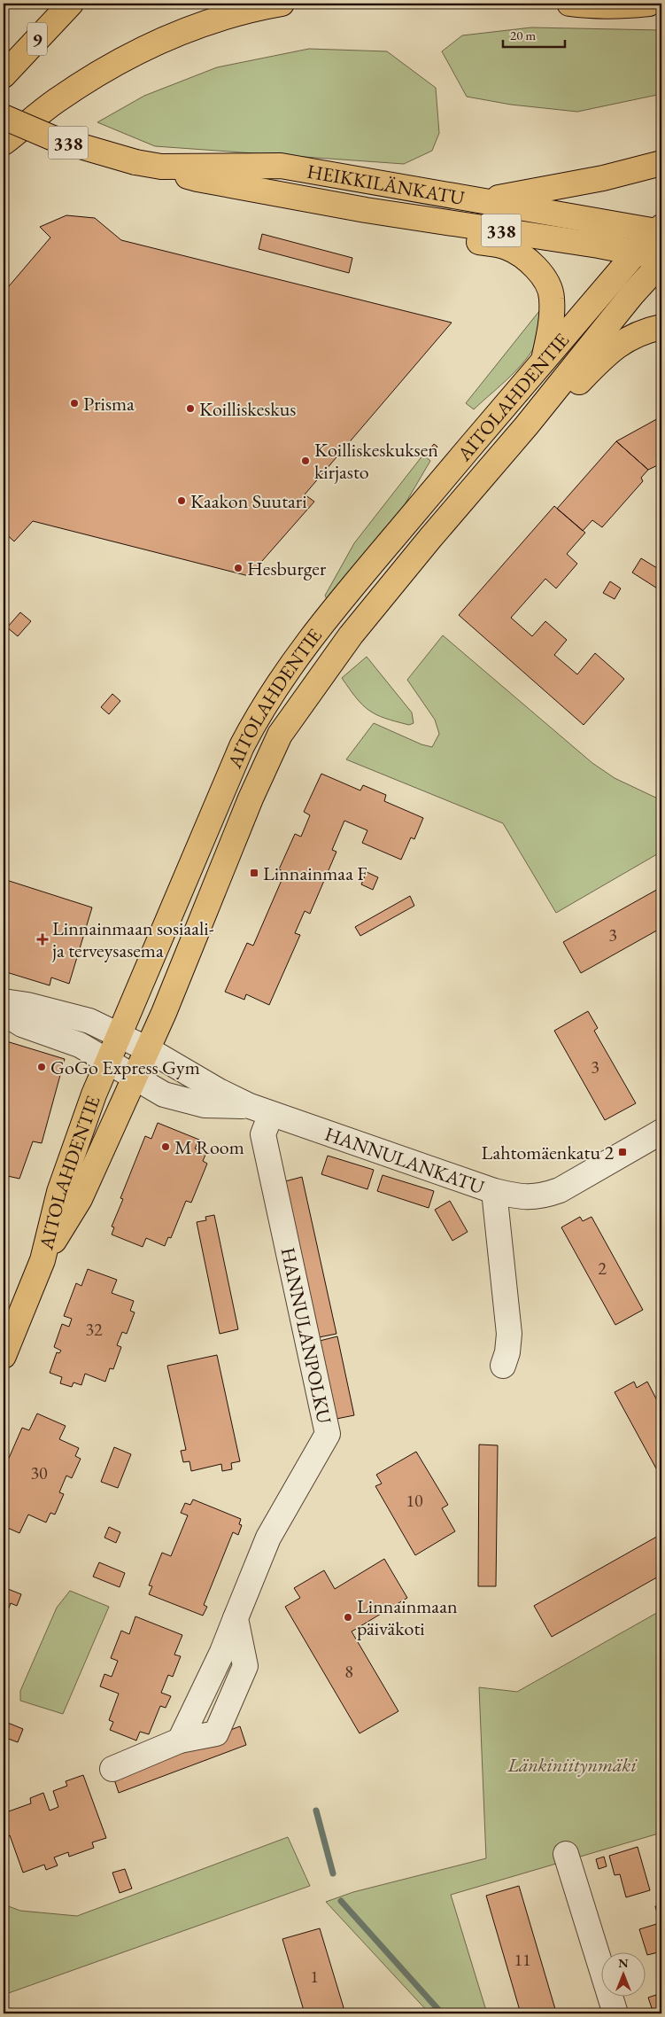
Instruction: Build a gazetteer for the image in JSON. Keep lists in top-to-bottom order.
{
  "streets": {
    "main road": [
      "9",
      "338",
      "HEIKKILÄNKATU",
      "AITOLAHDENTIE"
    ],
    "street": ["HANNULANKATU", "HANNULANPOLKU"]
  },
  "crossings": [
    ["HEIKKILÄNKATU", "AITOLAHDENTIE"],
    ["AITOLAHDENTIE", "HANNULANKATU"],
    ["HANNULANKATU", "HANNULANPOLKU"]
  ],
  "parks": ["Länkiniitynmäki"],
  "places": {
    "other": [
      "Prisma",
      "Koilliskeskus",
      "Koilliskeskuksen kirjasto",
      "Kaakon Suutari",
      "Hesburger",
      "GoGo Express Gym",
      "M Room",
      "Linnainmaan päiväkoti"
    ],
    "transit": ["Linnainmaa F", "Lahtomäenkatu 2"],
    "health": ["Linnainmaan sosiaali- ja terveysasema"]
  },
  "house_numbers": [
    "3",
    "3",
    "2",
    "32",
    "30",
    "10",
    "8",
    "11",
    "1"
  ],
  "scale_bar": "20 m",
  "north": "top"
}
